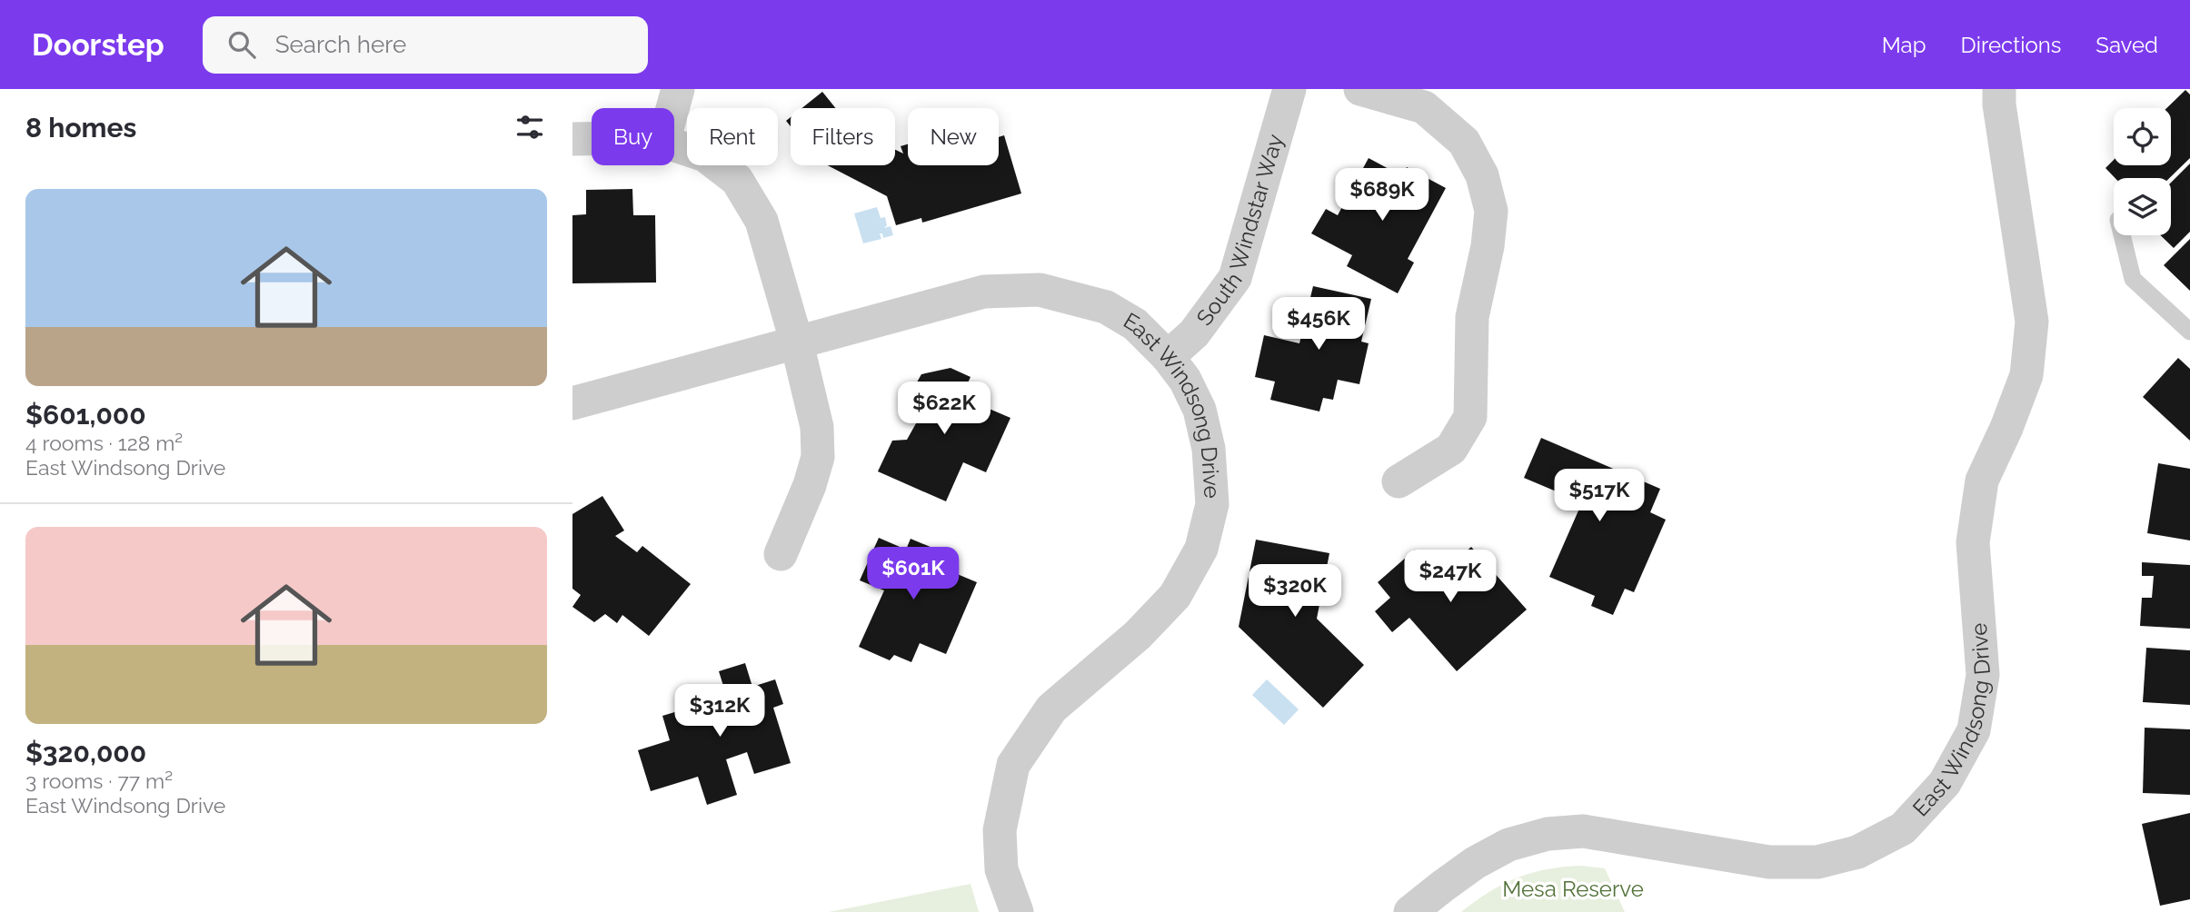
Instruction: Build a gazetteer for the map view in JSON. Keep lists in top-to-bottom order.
{
  "streets": {
    "street": ["South Windstar Way", "East Windsong Drive"]
  },
  "crossings": [
    ["South Windstar Way", "East Windsong Drive"]
  ],
  "parks": ["Mesa Reserve"],
  "page": {
    "header": "Doorstep",
    "search": "Search here",
    "nav": ["Map", "Directions", "Saved"],
    "heading": "8 homes",
    "chip": [
      "Buy",
      "Rent",
      "Filters",
      "New"
    ],
    "list": [
      {
        "name": "$601,000",
        "note": "4 rooms · 128 m² · East Windsong Drive"
      },
      {
        "name": "$320,000",
        "note": "3 rooms · 77 m² · East Windsong Drive"
      }
    ],
    "price": [
      "$689K",
      "$456K",
      "$622K",
      "$517K",
      "$601K",
      "$247K",
      "$320K",
      "$312K"
    ]
  }
}
